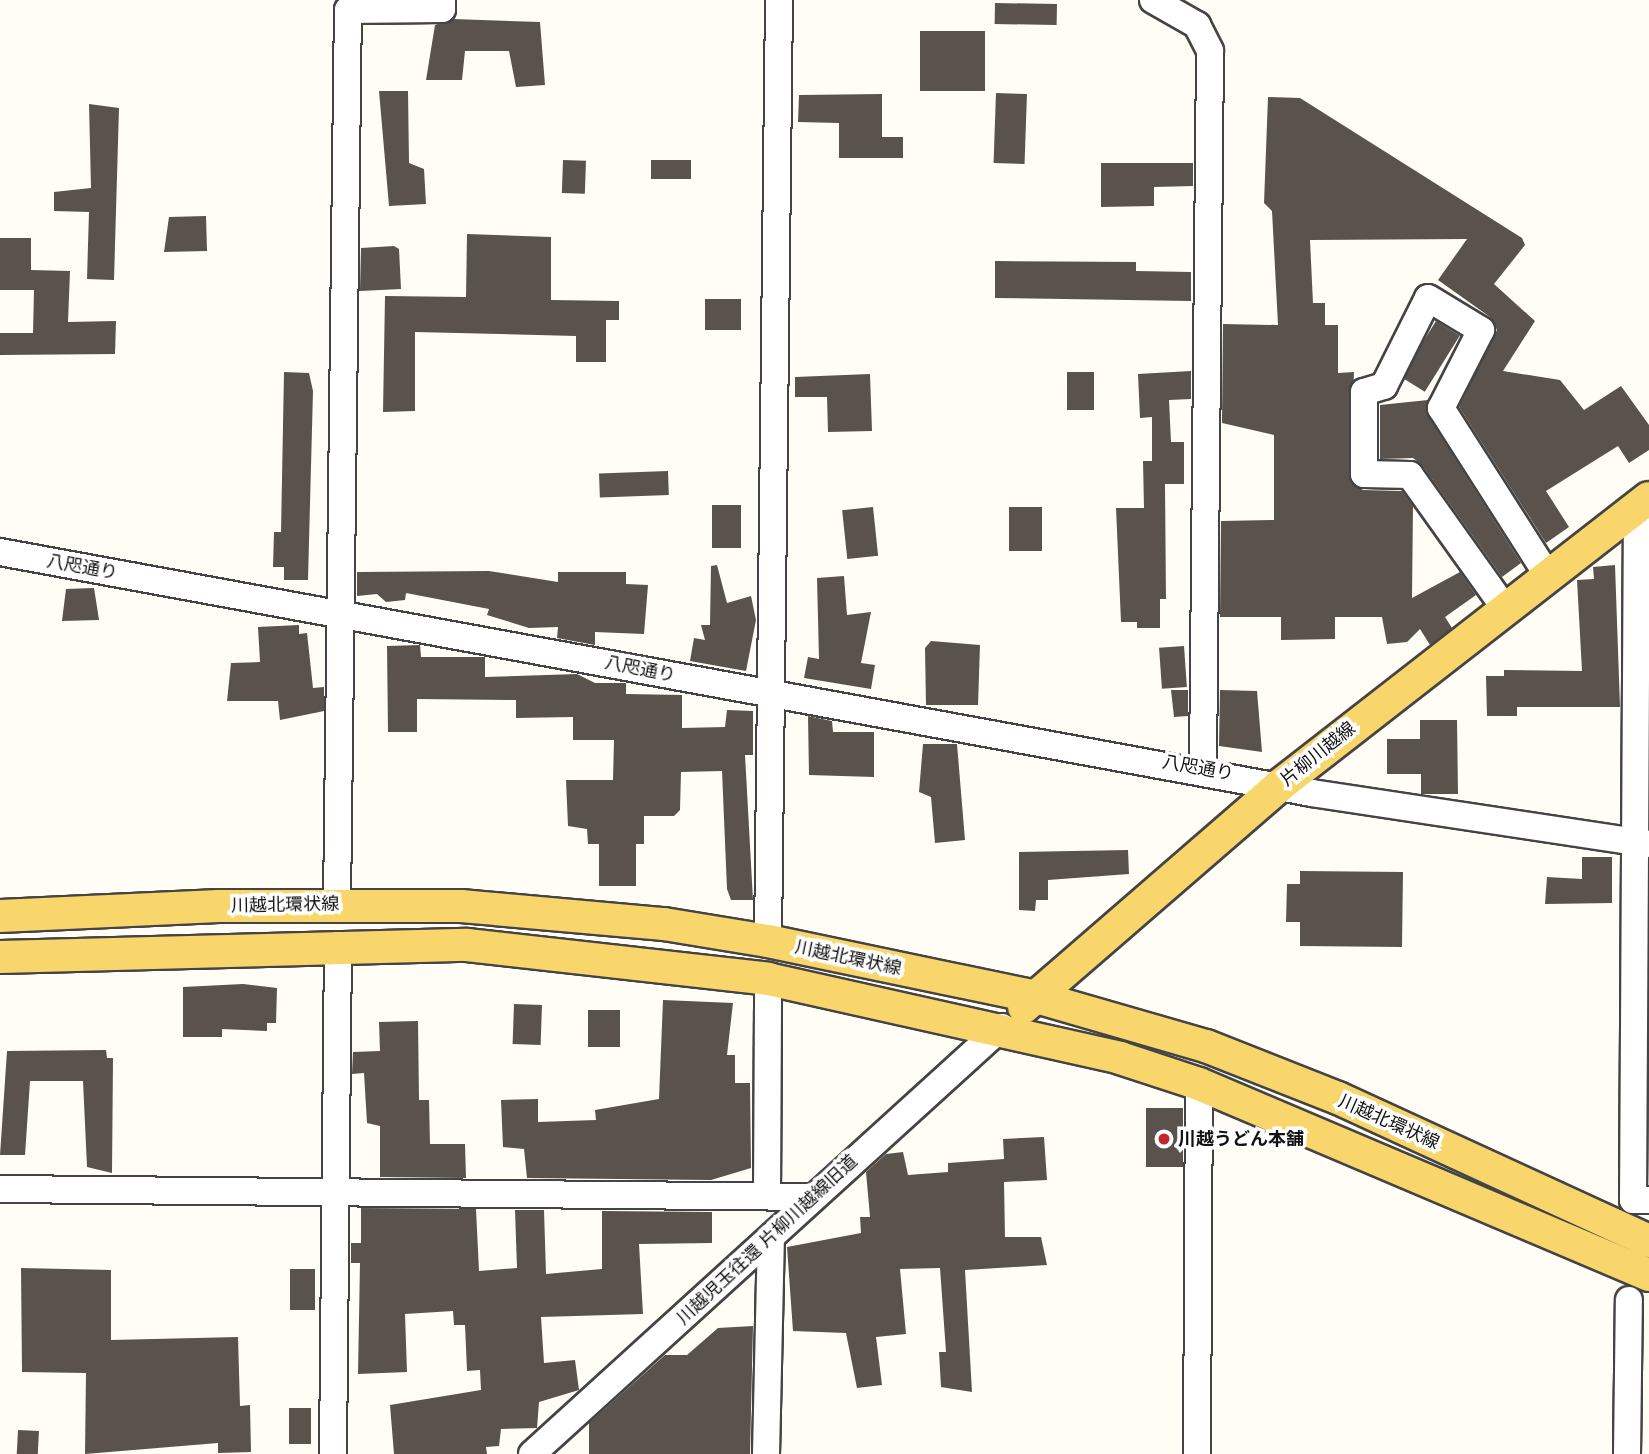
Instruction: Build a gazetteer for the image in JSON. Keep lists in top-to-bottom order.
{
  "streets": {
    "main road": ["片柳川越線", "川越北環状線"],
    "street": ["八咫通り", "川越児玉往還 片柳川越線旧道"]
  },
  "crossings": [
    ["八咫通り", "片柳川越線"],
    ["片柳川越線", "川越北環状線"],
    ["片柳川越線", "川越児玉往還 片柳川越線旧道"],
    ["川越北環状線", "川越児玉往還 片柳川越線旧道"]
  ],
  "places": ["川越うどん本舗"]
}
